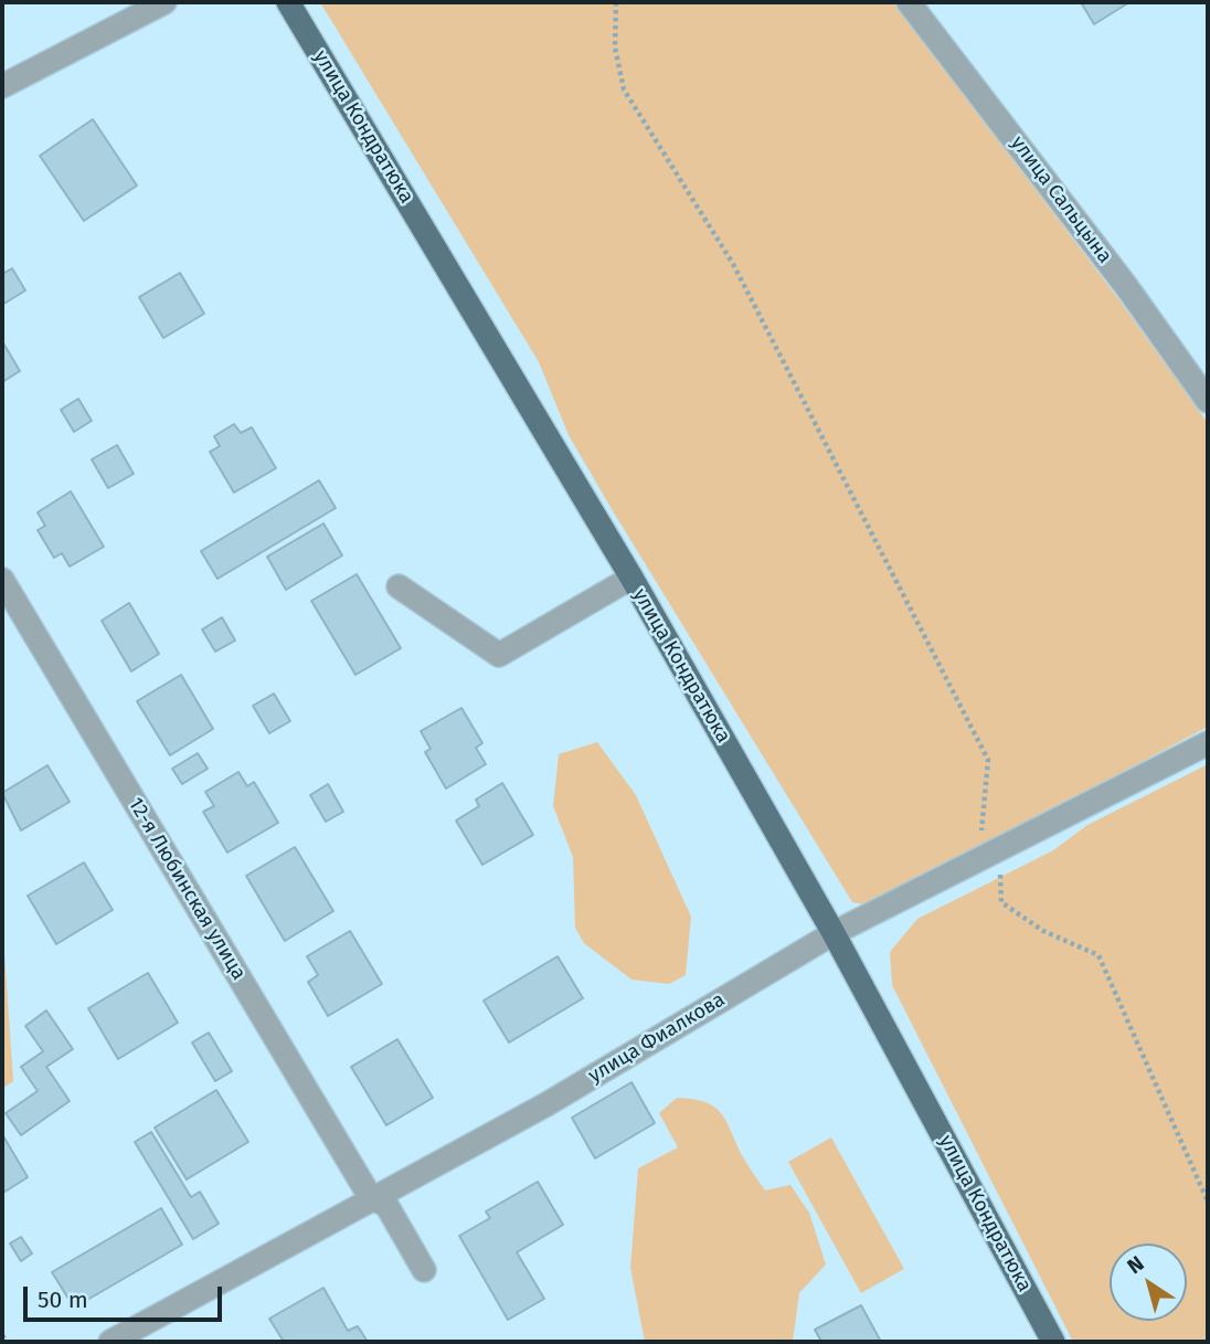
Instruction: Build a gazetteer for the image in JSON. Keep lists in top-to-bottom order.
{
  "streets": {
    "main road": ["улица Кондратюка"],
    "street": ["улица Сальцына", "12-я Любинская улица", "улица Фиалкова"]
  },
  "crossings": [
    ["улица Кондратюка", "улица Фиалкова"],
    ["12-я Любинская улица", "улица Фиалкова"]
  ],
  "scale_bar": "50 m",
  "north": "top left"
}
